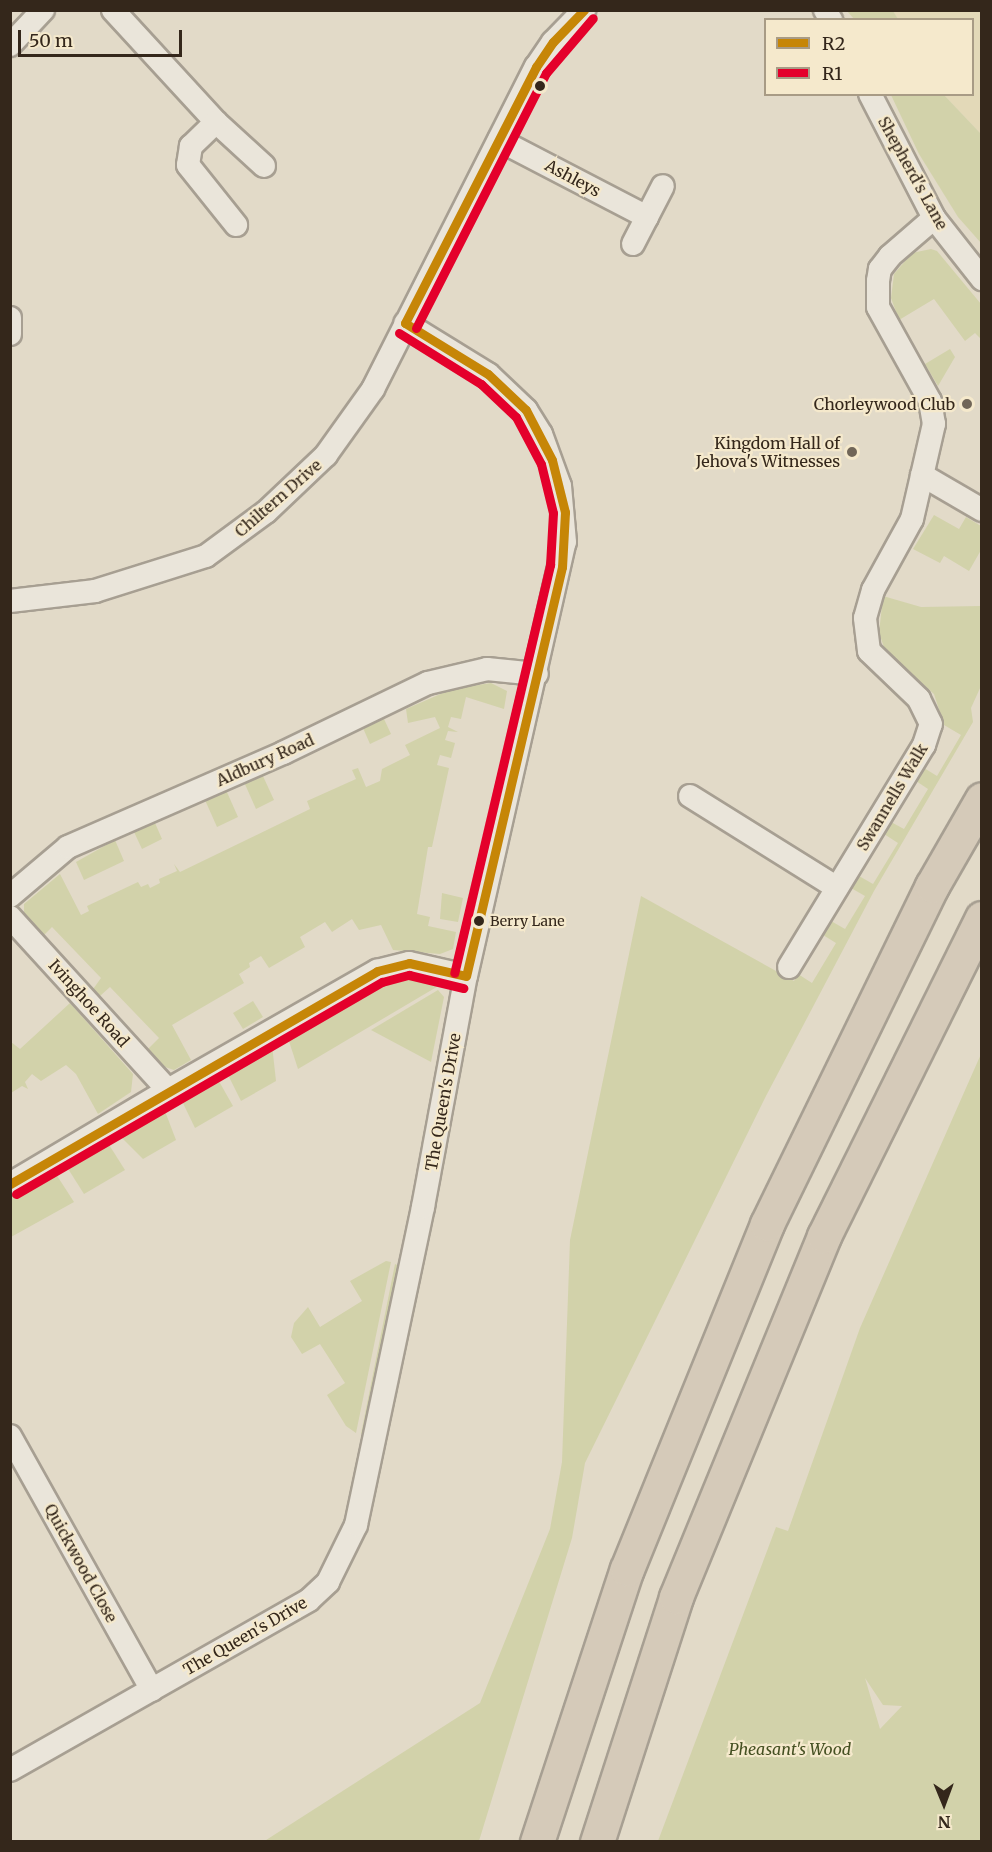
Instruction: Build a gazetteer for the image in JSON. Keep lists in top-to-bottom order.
{
  "streets": {
    "street": [
      "Shepherd's Lane",
      "Ashleys",
      "Chiltern Drive",
      "Aldbury Road",
      "Swannells Walk",
      "Ivinghoe Road",
      "The Queen's Drive",
      "Quickwood Close"
    ]
  },
  "crossings": [
    ["Shepherd's Lane", "Swannells Walk"],
    ["Ashleys", "Chiltern Drive"],
    ["Chiltern Drive", "The Queen's Drive"],
    ["Aldbury Road", "The Queen's Drive"],
    ["The Queen's Drive", "Quickwood Close"]
  ],
  "parks": ["Pheasant's Wood"],
  "places": ["Chorleywood Club", "Kingdom Hall of Jehova's Witnesses", "Berry Lane"],
  "lines": ["transit line R2", "transit line R1"],
  "legend": ["R2", "R1"],
  "scale_bar": "50 m",
  "north": "bottom"
}
